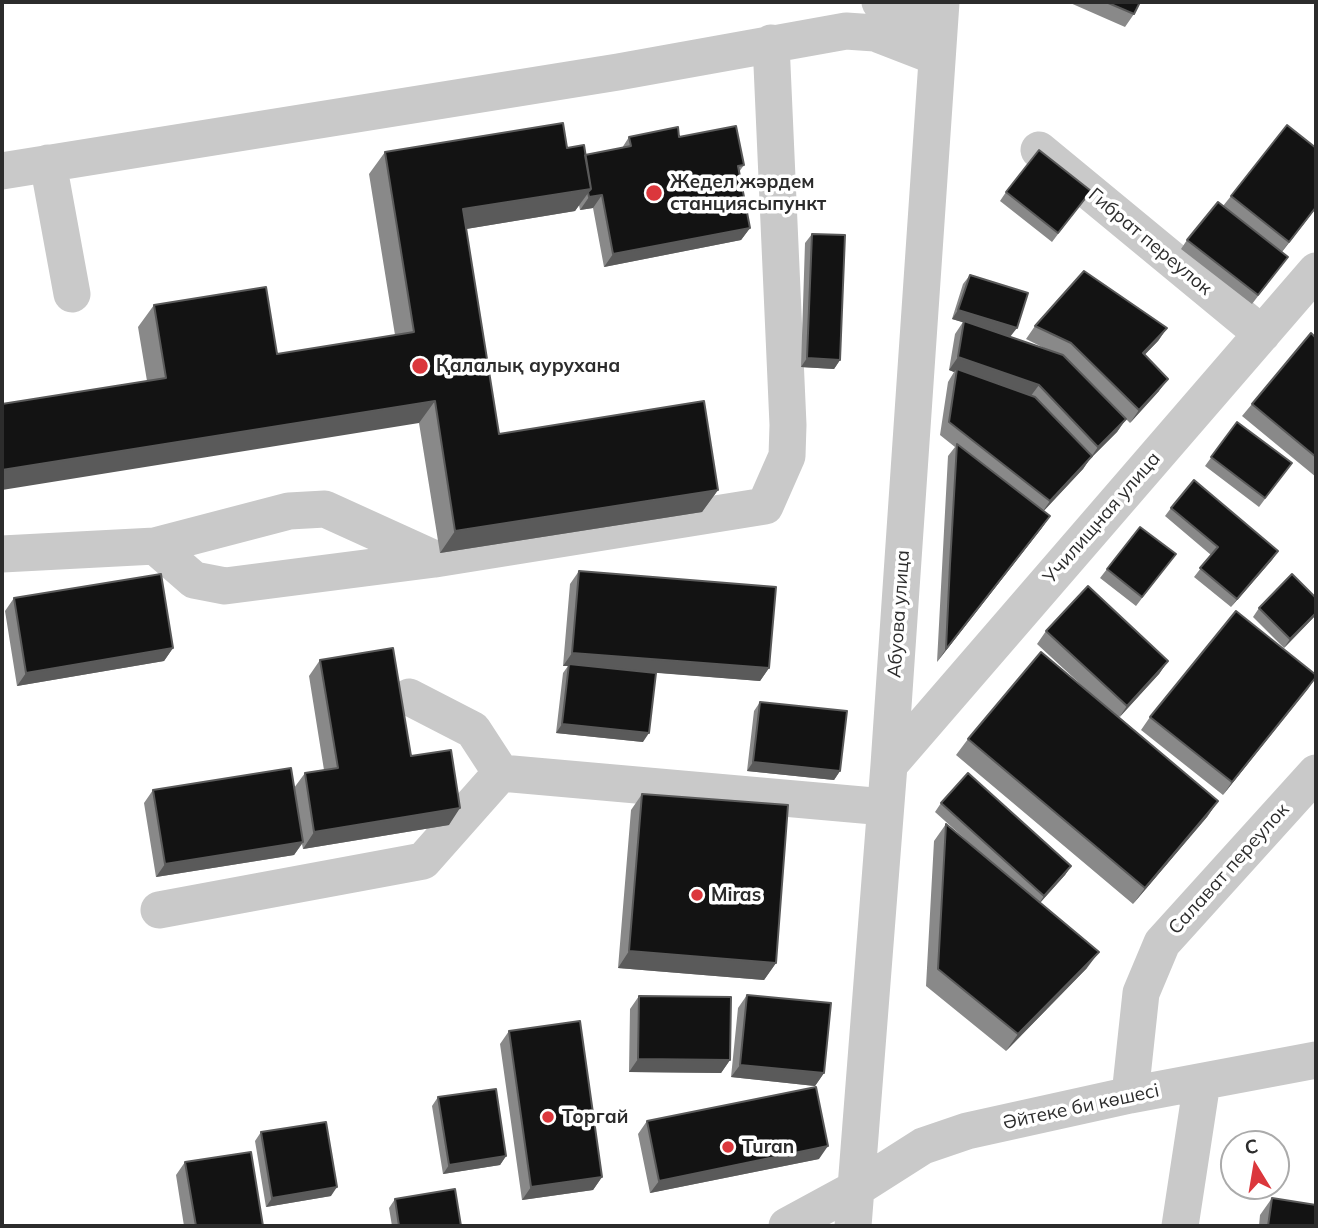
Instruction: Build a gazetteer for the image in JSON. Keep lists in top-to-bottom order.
{
  "streets": {
    "street": [
      "Гибрат переулок",
      "Училищная улица",
      "Абуова улица",
      "Салават переулок",
      "Әйтеке би көшесі"
    ]
  },
  "crossings": [
    ["Гибрат переулок", "Училищная улица"],
    ["Училищная улица", "Абуова улица"],
    ["Абуова улица", "Әйтеке би көшесі"],
    ["Салават переулок", "Әйтеке би көшесі"]
  ],
  "places": [
    "Жедел жәрдем станциясыпункт",
    "Қалалық аурухана",
    "Miras",
    "Торгай",
    "Turan"
  ],
  "north": "top"
}
